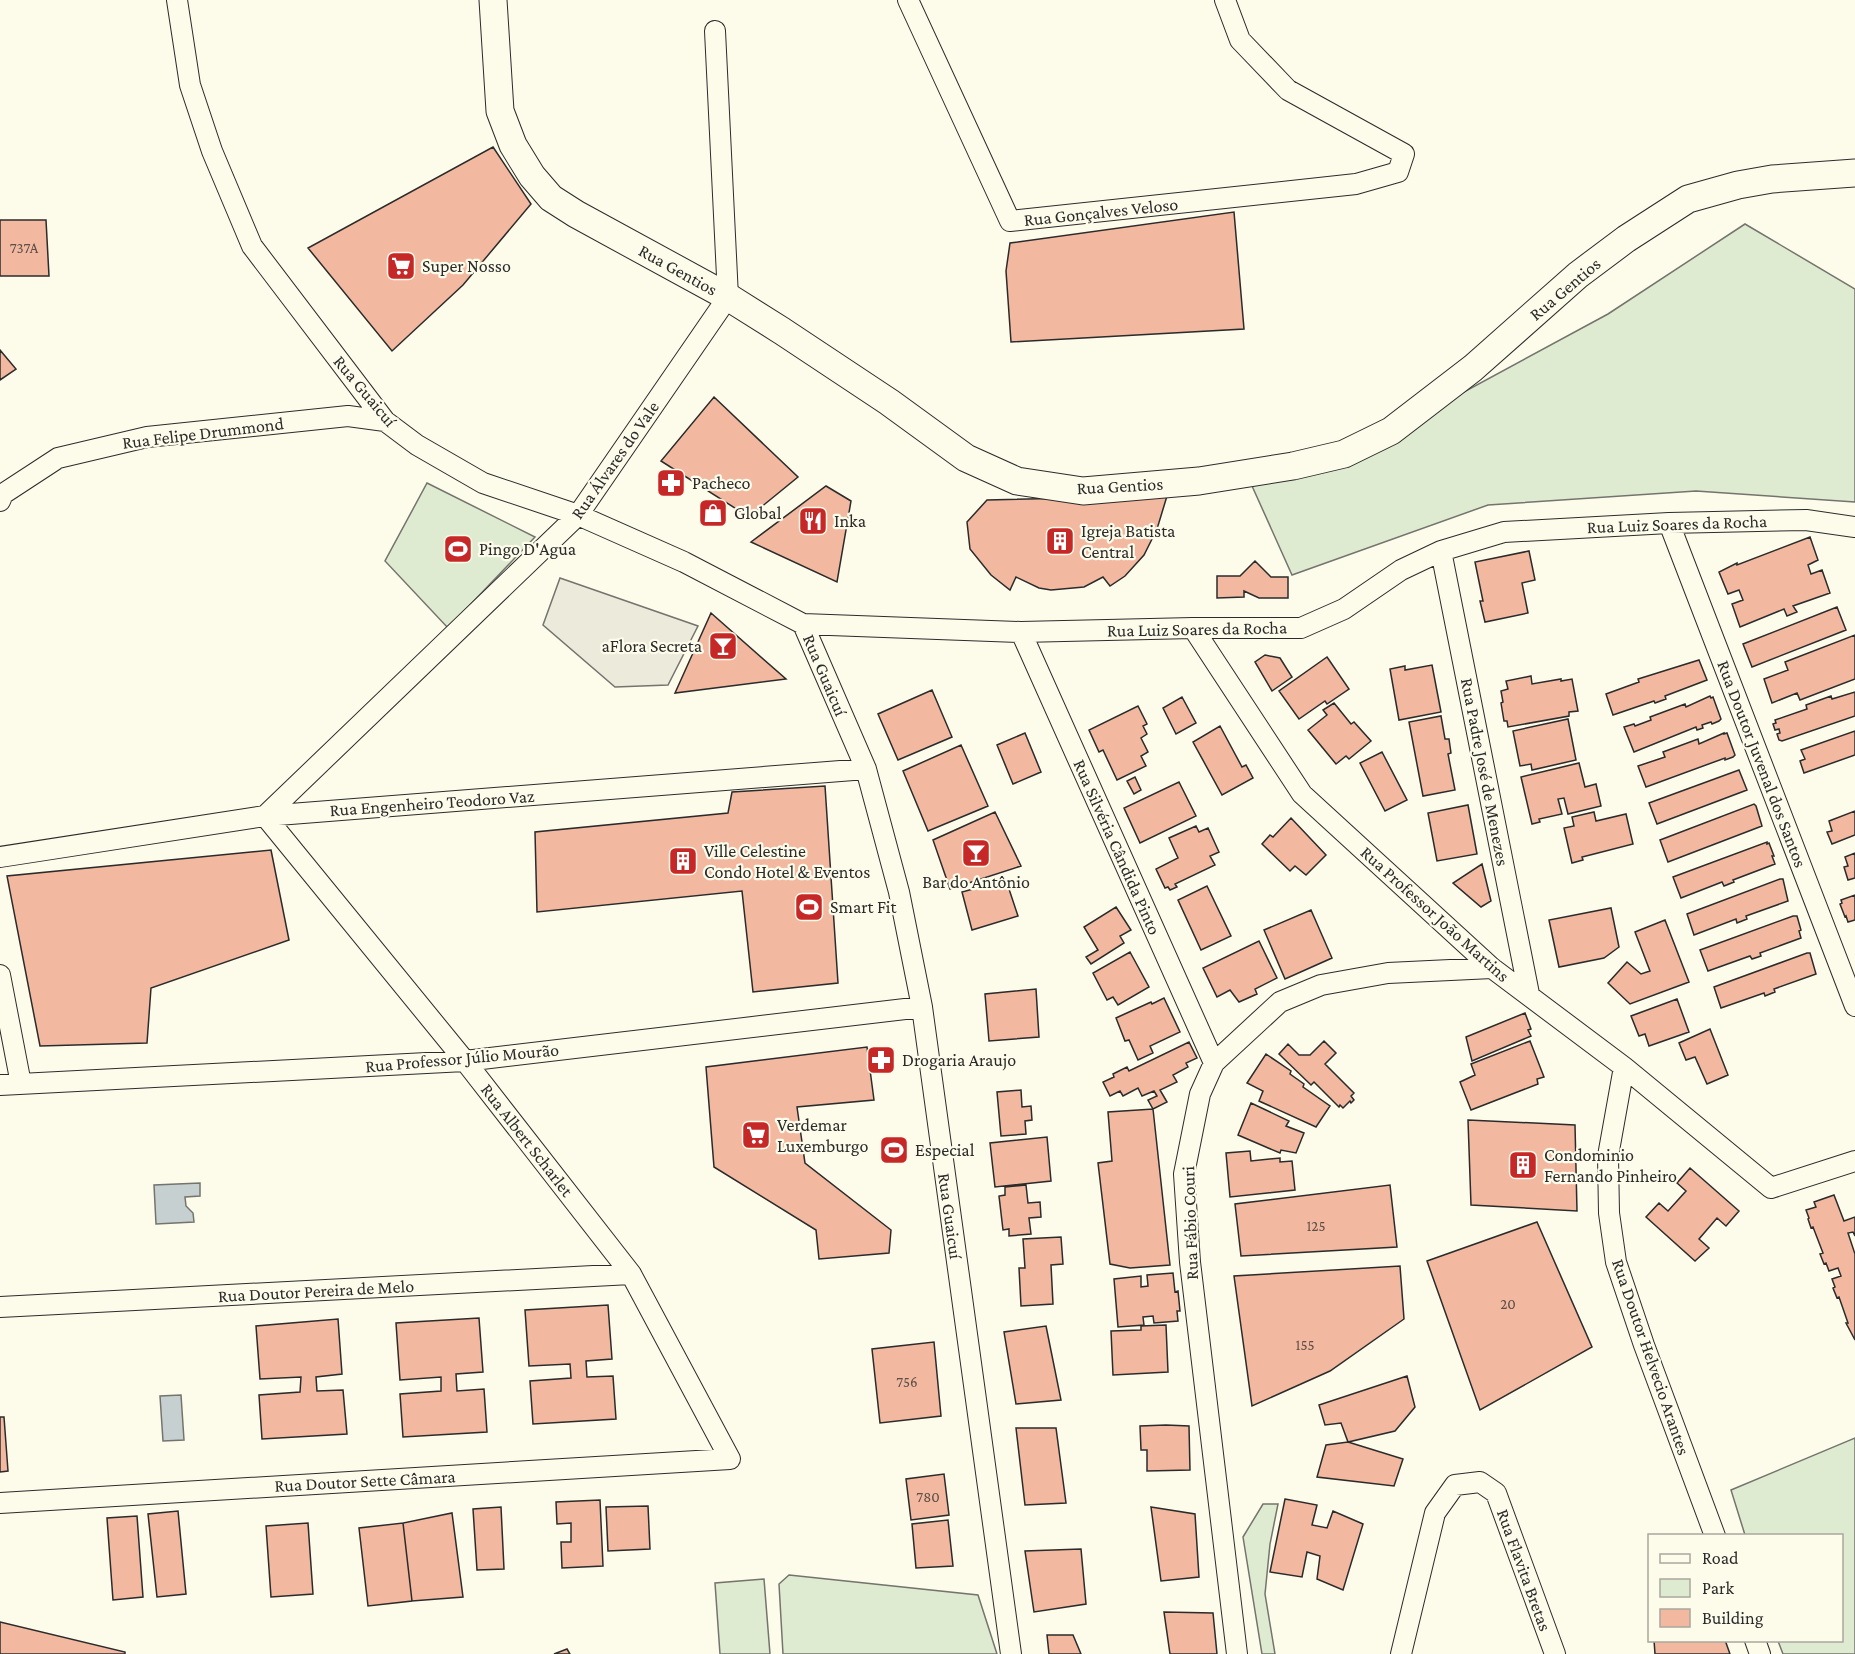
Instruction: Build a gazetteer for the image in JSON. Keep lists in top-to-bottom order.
{
  "streets": {
    "street": [
      "Rua Gonçalves Veloso",
      "Rua Gentios",
      "Rua Guaicuí",
      "Rua Felipe Drummond",
      "Rua Álvares do Vale",
      "Rua Luiz Soares da Rocha",
      "Rua Doutor Juvenal dos Santos",
      "Rua Padre José de Menezes",
      "Rua Engenheiro Teodoro Vaz",
      "Rua Silvéria Cândida Pinto",
      "Rua Professor João Martins",
      "Rua Professor Júlio Mourão",
      "Rua Albert Scharlet",
      "Rua Fábio Couri",
      "Rua Doutor Pereira de Melo",
      "Rua Doutor Helvecio Arantes",
      "Rua Doutor Sette Câmara",
      "Rua Flavita Bretas"
    ]
  },
  "crossings": [
    ["Rua Gentios", "Rua Álvares do Vale"],
    ["Rua Guaicuí", "Rua Felipe Drummond"],
    ["Rua Guaicuí", "Rua Álvares do Vale"],
    ["Rua Guaicuí", "Rua Luiz Soares da Rocha"],
    ["Rua Guaicuí", "Rua Engenheiro Teodoro Vaz"],
    ["Rua Guaicuí", "Rua Professor Júlio Mourão"],
    ["Rua Álvares do Vale", "Rua Engenheiro Teodoro Vaz"],
    ["Rua Álvares do Vale", "Rua Albert Scharlet"],
    ["Rua Luiz Soares da Rocha", "Rua Doutor Juvenal dos Santos"],
    ["Rua Luiz Soares da Rocha", "Rua Padre José de Menezes"],
    ["Rua Luiz Soares da Rocha", "Rua Silvéria Cândida Pinto"],
    ["Rua Luiz Soares da Rocha", "Rua Professor João Martins"],
    ["Rua Padre José de Menezes", "Rua Professor João Martins"],
    ["Rua Engenheiro Teodoro Vaz", "Rua Albert Scharlet"],
    ["Rua Silvéria Cândida Pinto", "Rua Fábio Couri"],
    ["Rua Professor João Martins", "Rua Fábio Couri"],
    ["Rua Professor João Martins", "Rua Doutor Helvecio Arantes"],
    ["Rua Professor Júlio Mourão", "Rua Albert Scharlet"],
    ["Rua Albert Scharlet", "Rua Doutor Pereira de Melo"],
    ["Rua Albert Scharlet", "Rua Doutor Sette Câmara"]
  ],
  "places": {
    "supermarket": ["Super Nosso", "Verdemar Luxemburgo"],
    "pharmacy": ["Pacheco", "Drogaria Araujo"],
    "shop": ["Global"],
    "restaurant": ["Inka"],
    "building": ["Igreja Batista Central", "Ville Celestine Condo Hotel & Eventos", "Condominio Fernando Pinheiro"],
    "sports": ["Pingo D'Agua", "Smart Fit", "Especial"],
    "bar": ["aFlora Secreta", "Bar do Antônio"]
  },
  "house_numbers": [
    "737A",
    "125",
    "20",
    "155",
    "756",
    "780"
  ],
  "legend": ["Road", "Park", "Building"]
}
